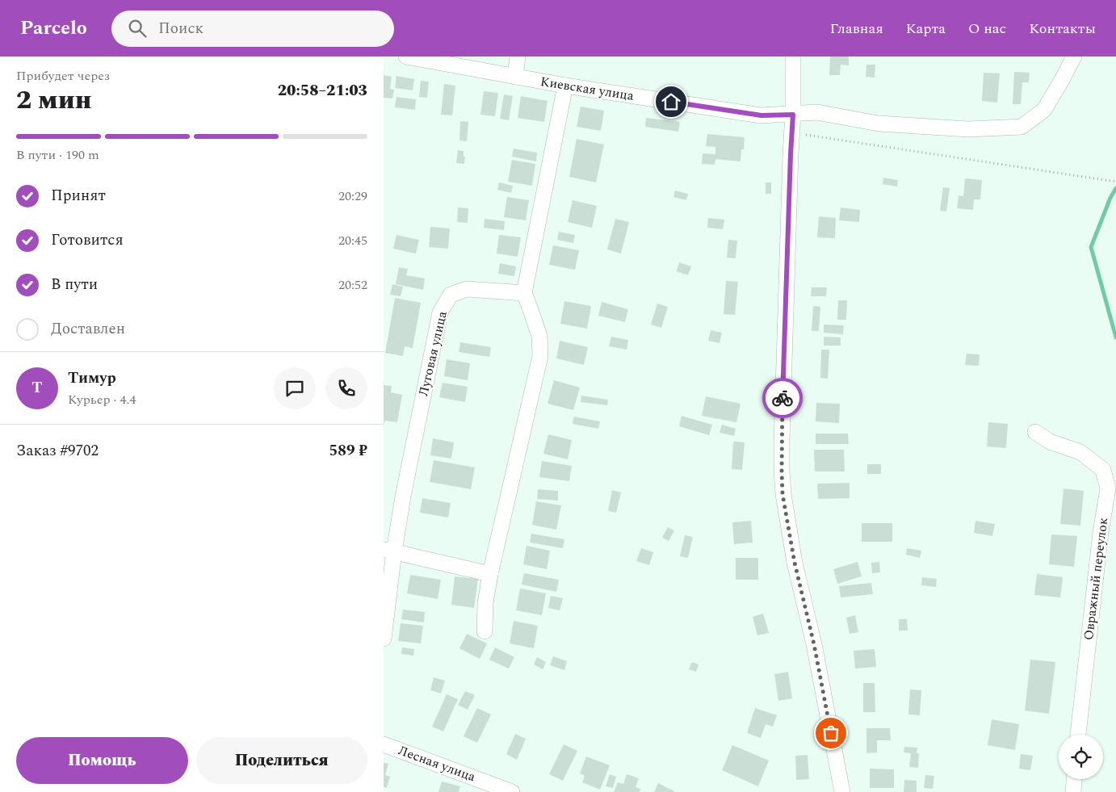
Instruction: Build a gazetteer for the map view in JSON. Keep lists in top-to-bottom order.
{
  "streets": {
    "street": [
      "Киевская улица",
      "Луговая улица",
      "Овражный переулок",
      "Лесная улица"
    ]
  },
  "page": {
    "header": "Parcelo",
    "search": "Поиск",
    "nav": [
      "Главная",
      "Карта",
      "О нас",
      "Контакты"
    ],
    "heading": ["2 мин", "Прибудет через", "20:58–21:03"],
    "panel": [
      "Тимур",
      "Курьер · 4.4",
      "Заказ #9702",
      "589 ₽"
    ],
    "bar": "В пути · 190 m",
    "list": [
      ["Принят", "20:29"],
      ["Готовится", "20:45"],
      ["В пути", "20:52"],
      "Доставлен"
    ],
    "round": "Т",
    "buttons": ["Помощь", "Поделиться"]
  }
}
